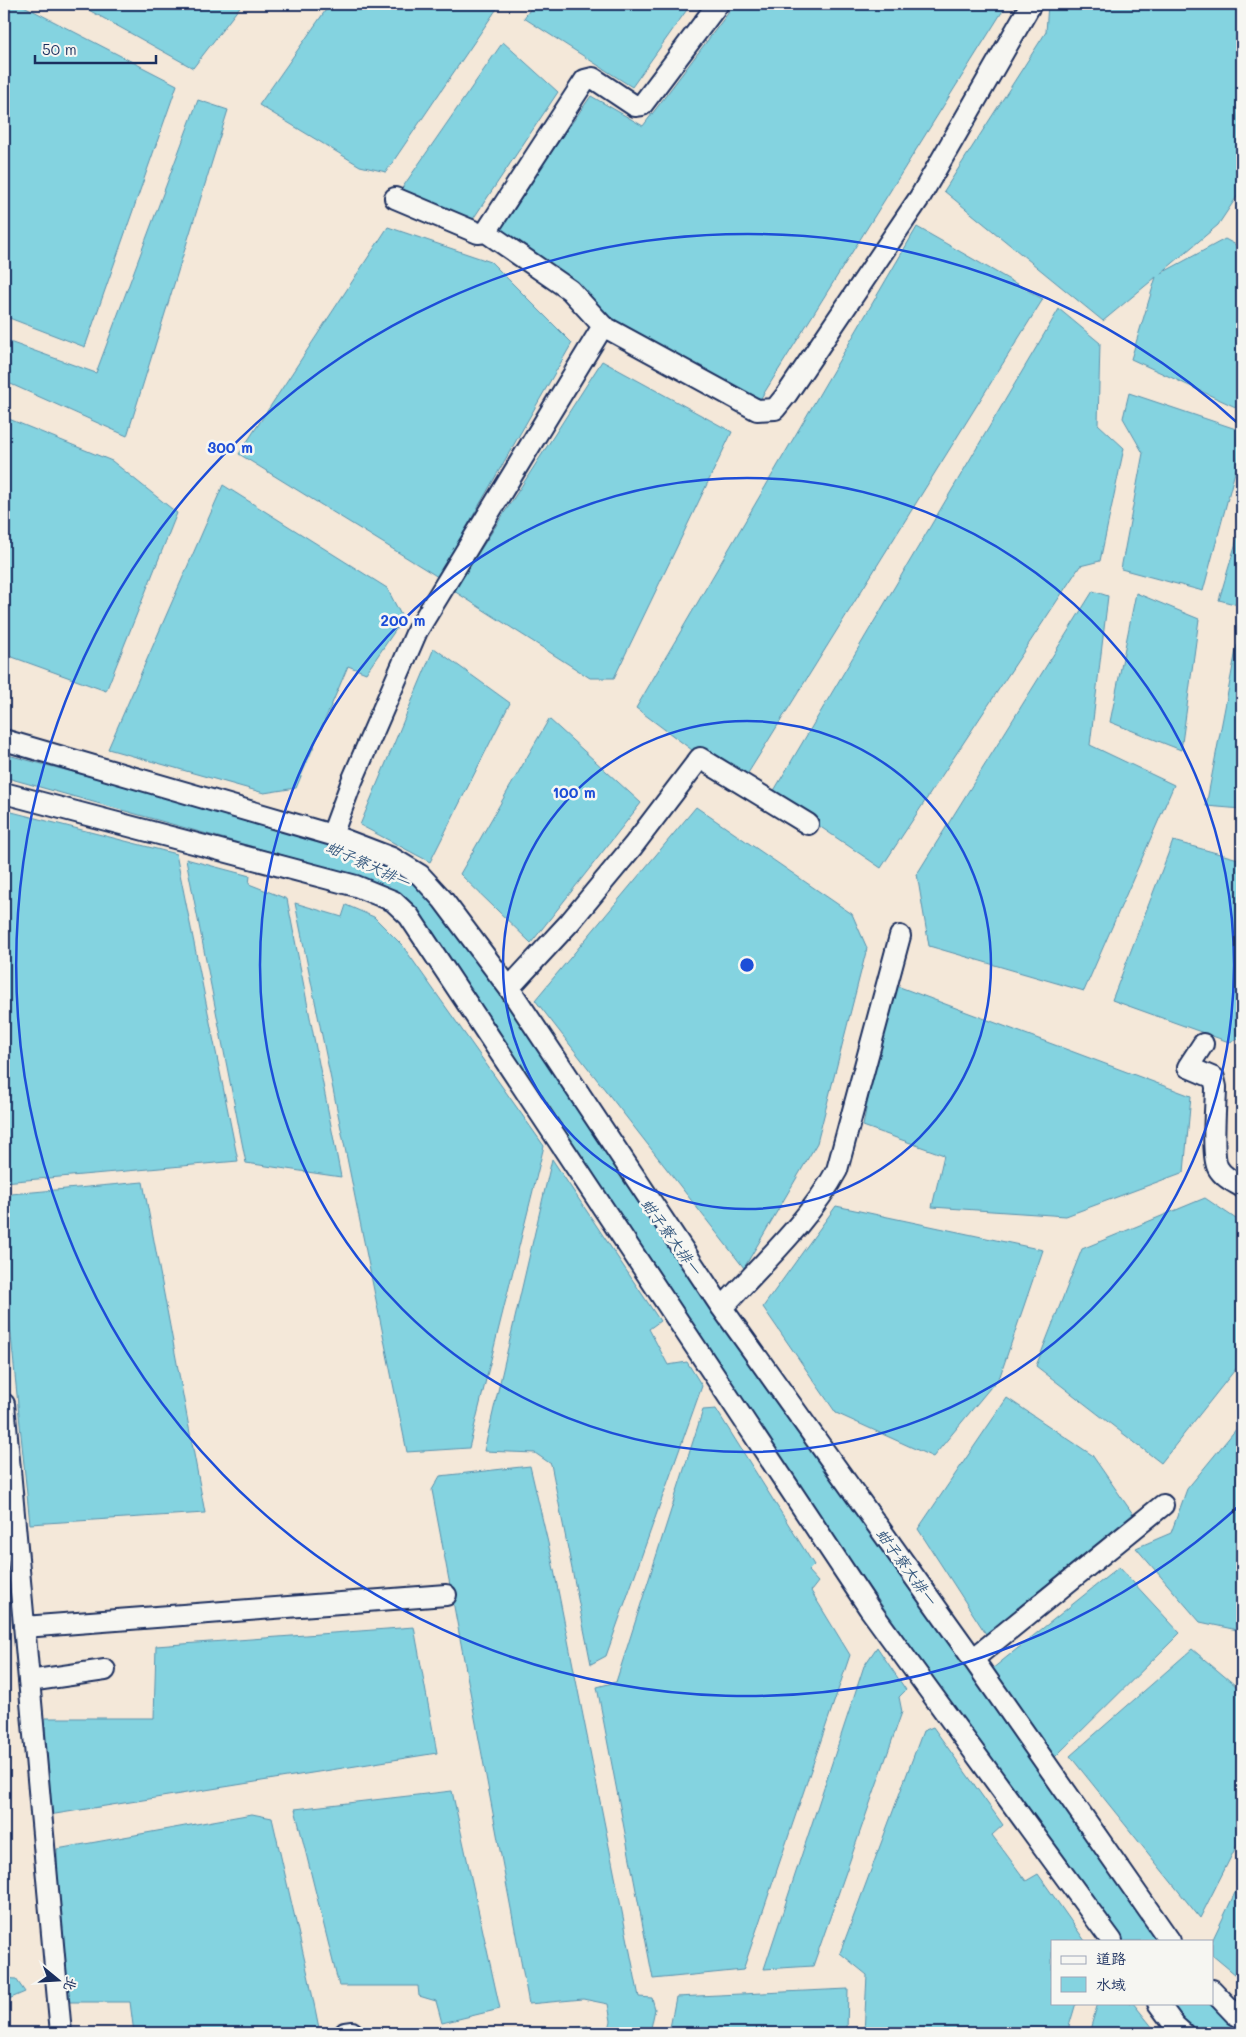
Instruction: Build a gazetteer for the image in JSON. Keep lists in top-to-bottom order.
{
  "water": ["蚶子寮大排一"],
  "legend": ["道路", "水域"],
  "scale_bar": "50 m",
  "north": "right",
  "rings": ["300 m", "200 m", "100 m"]
}
